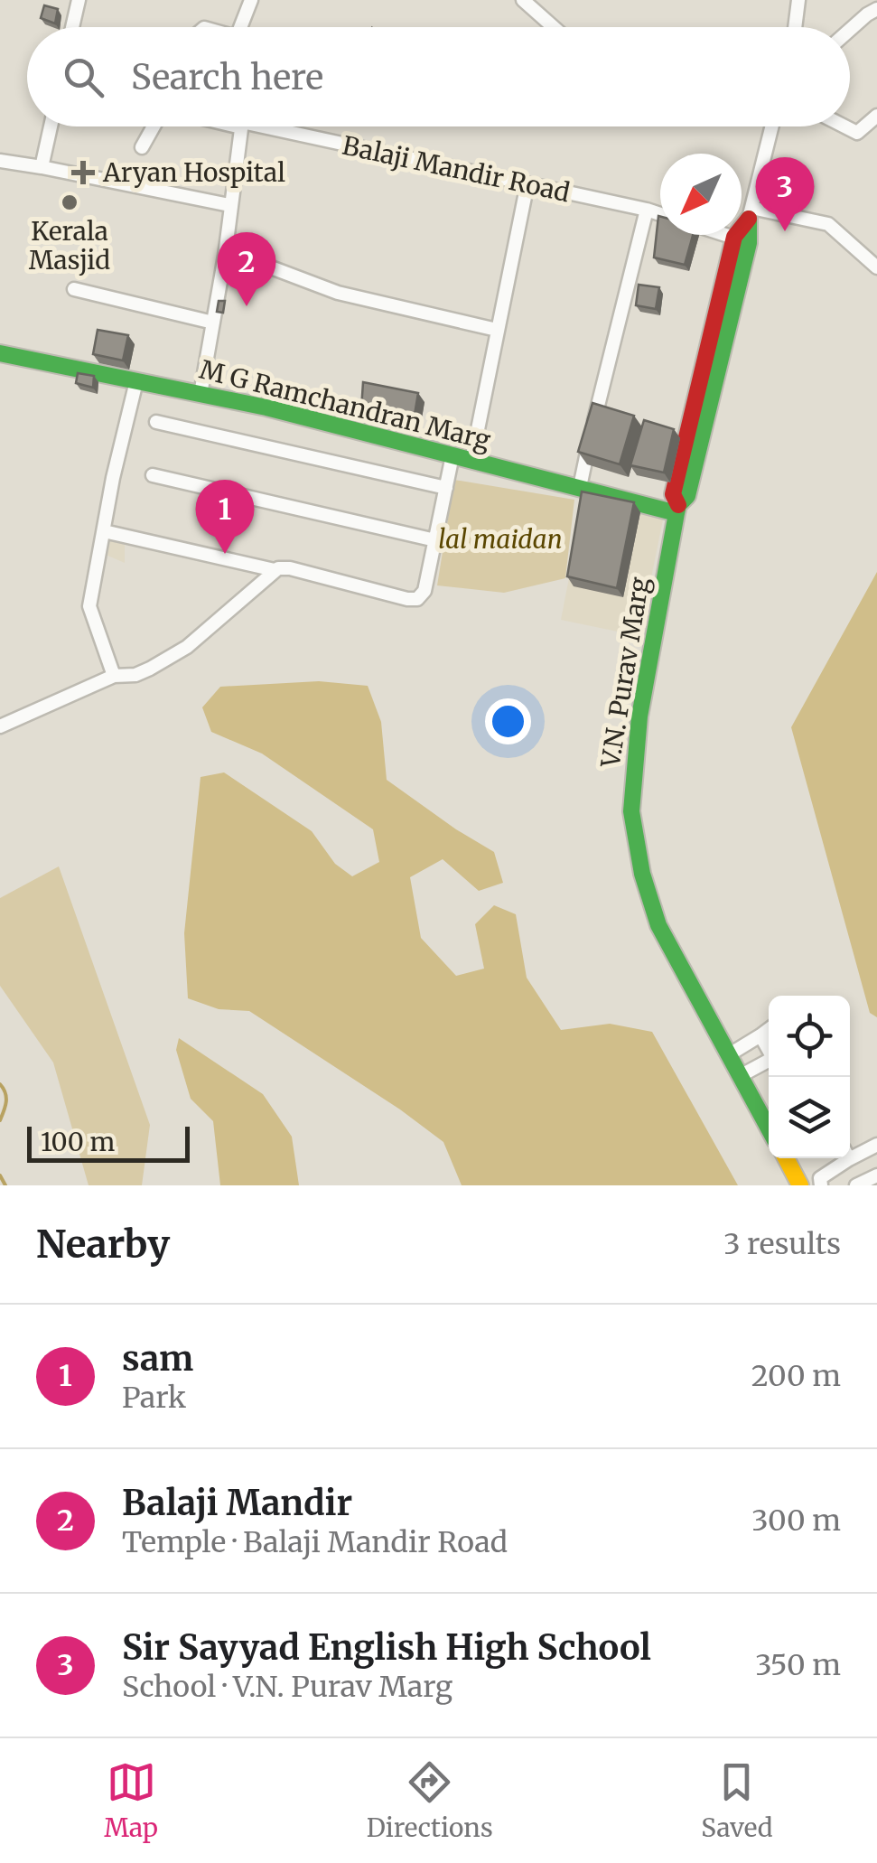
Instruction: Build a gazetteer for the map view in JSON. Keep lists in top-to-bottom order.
{
  "streets": {
    "street": ["Balaji Mandir Road", "M G Ramchandran Marg", "V.N. Purav Marg"]
  },
  "crossings": [
    ["M G Ramchandran Marg", "V.N. Purav Marg"]
  ],
  "parks": ["lal maidan"],
  "places": {
    "health": ["Aryan Hospital"],
    "other": ["Kerala Masjid"]
  },
  "scale_bar": "100 m",
  "north": "bottom left",
  "page": {
    "search": "Search here",
    "pins": ["3", "2", "1"],
    "scale": "100 m",
    "heading": ["Nearby", "3 results"],
    "list": [
      {
        "mark": "1",
        "name": "sam",
        "note": "Park",
        "value": "200 m"
      },
      {
        "mark": "2",
        "name": "Balaji Mandir",
        "note": "Temple · Balaji Mandir Road",
        "value": "300 m"
      },
      {
        "mark": "3",
        "name": "Sir Sayyad English High School",
        "note": "School · V.N. Purav Marg",
        "value": "350 m"
      }
    ],
    "nav": ["Map", "Directions", "Saved"]
  }
}
